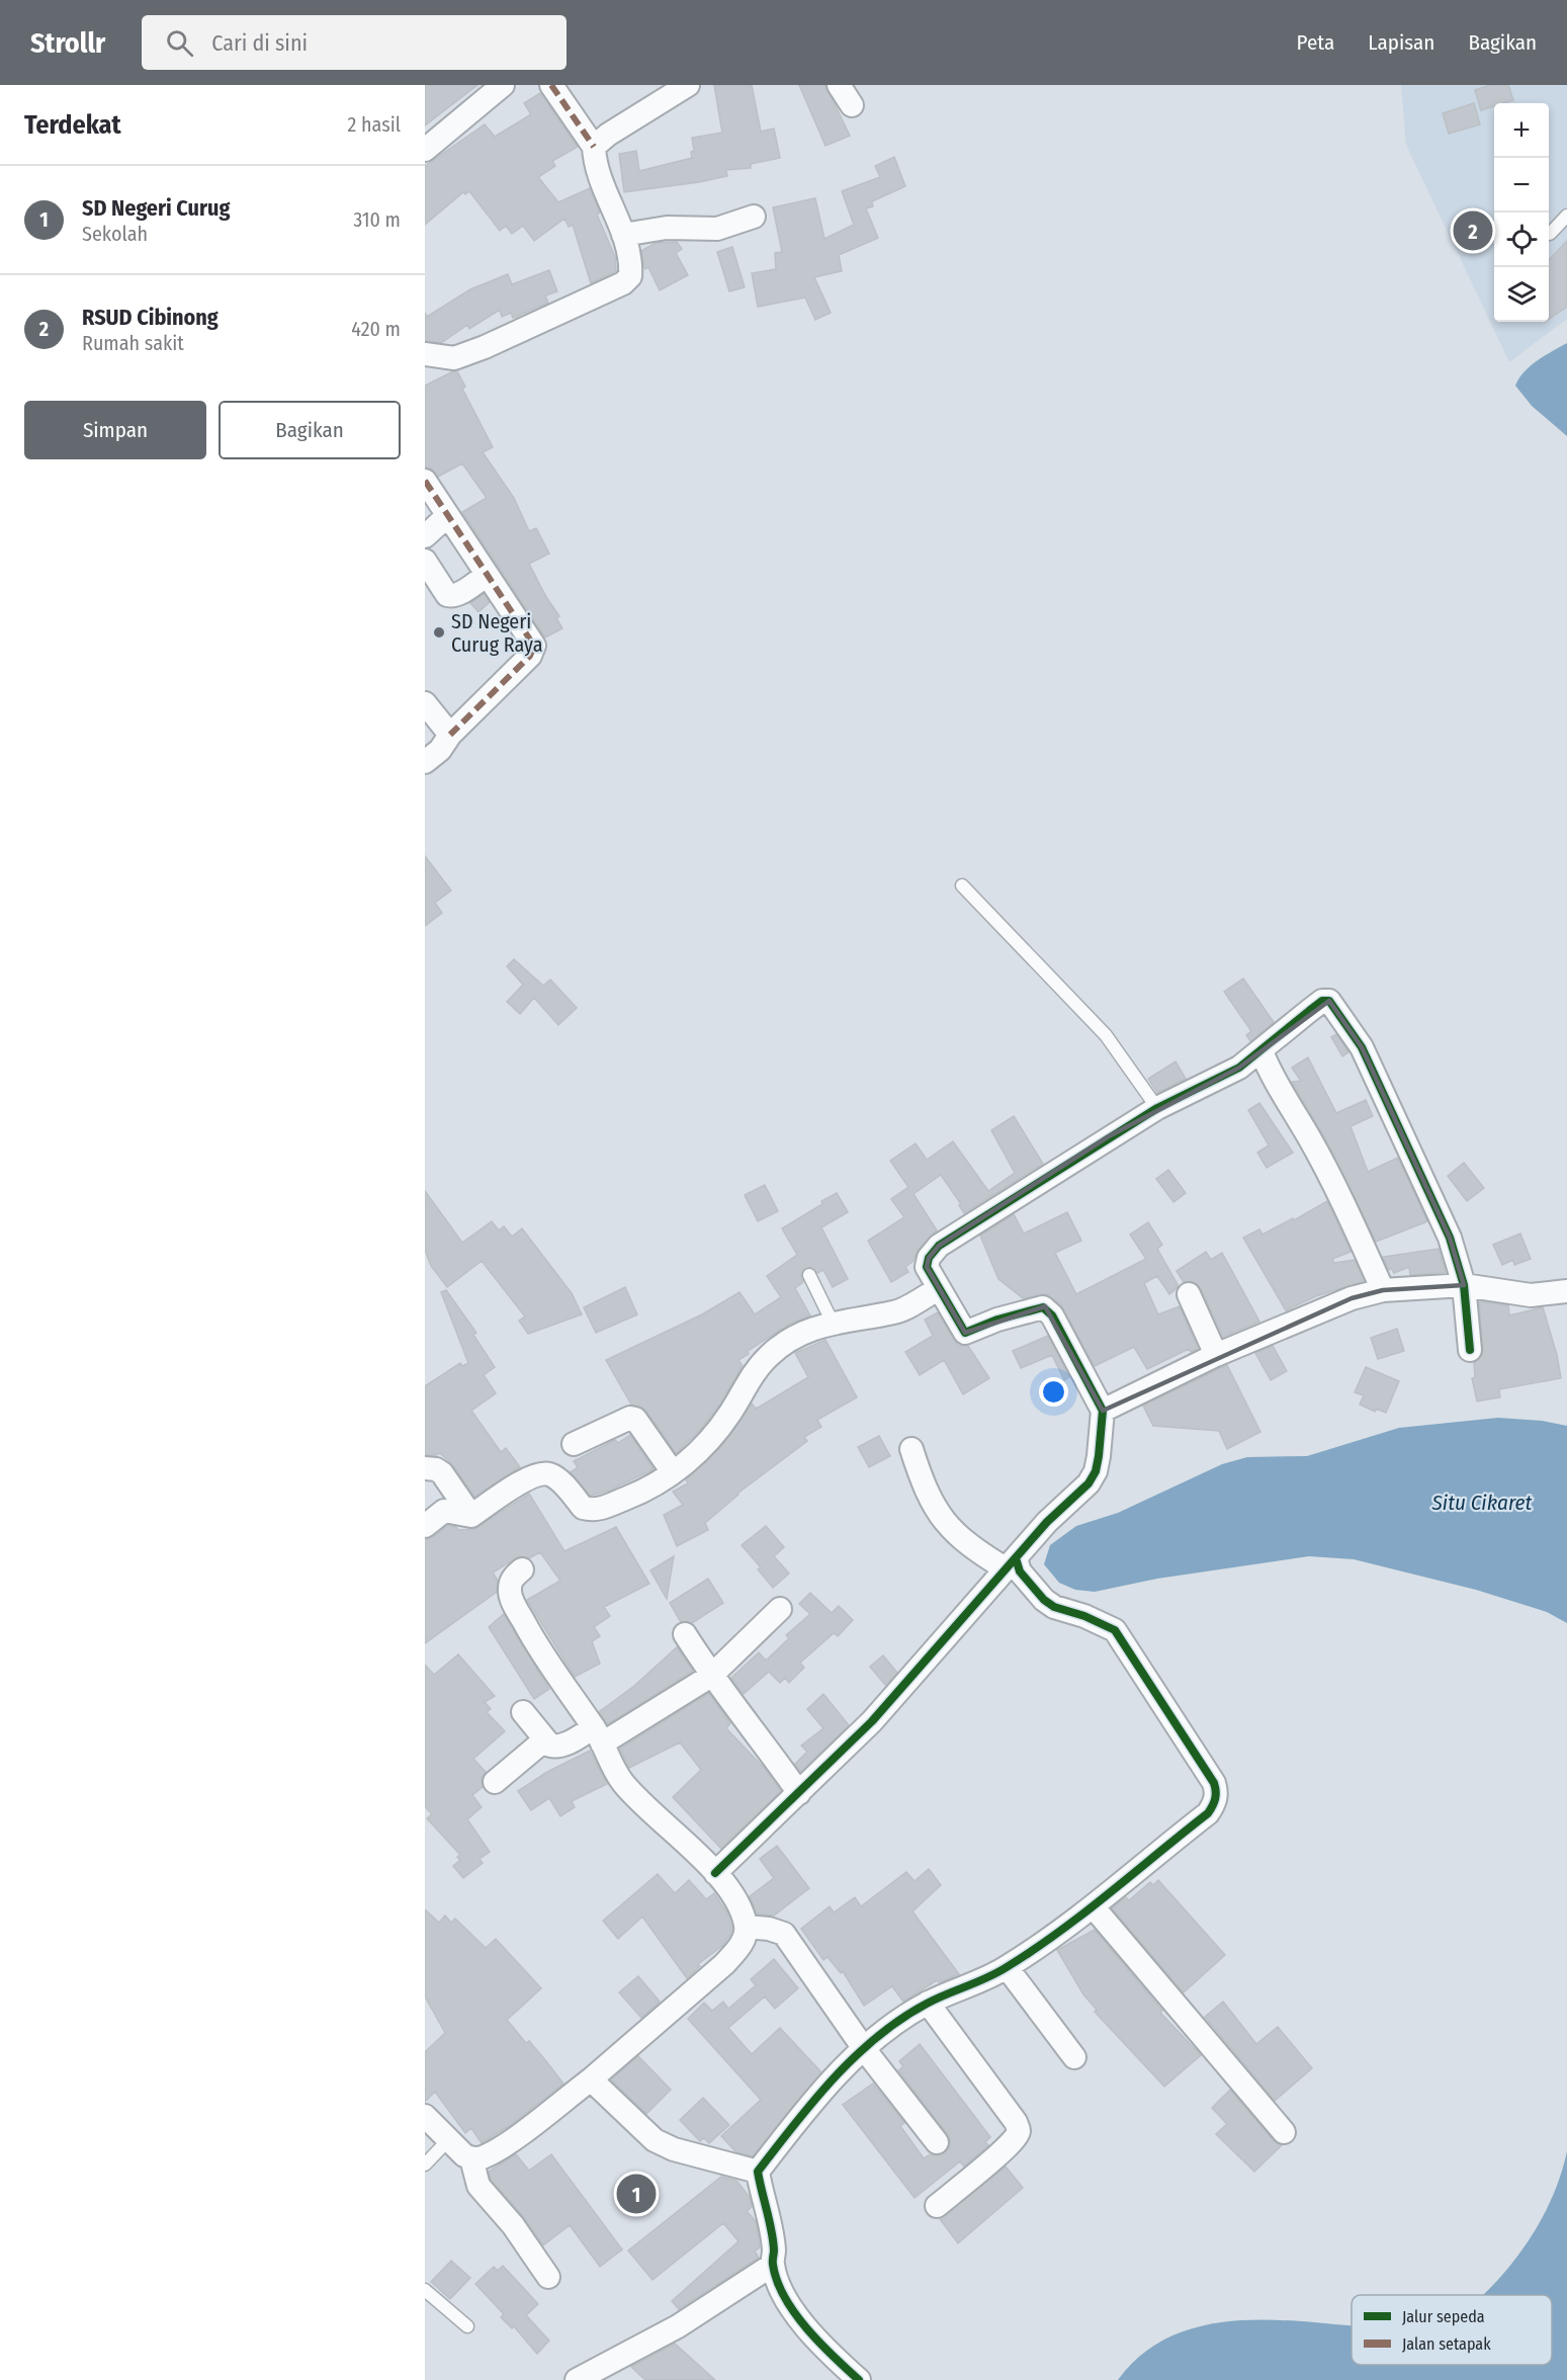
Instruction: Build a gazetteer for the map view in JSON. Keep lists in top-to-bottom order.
{
  "water": ["Situ Cikaret"],
  "places": ["SD Negeri Curug Raya"],
  "legend": ["Jalur sepeda", "Jalan setapak"],
  "page": {
    "header": "Strollr",
    "search": "Cari di sini",
    "nav": ["Peta", "Lapisan", "Bagikan"],
    "heading": ["Terdekat", "2 hasil"],
    "map_buttons": ["+", "−"],
    "list": [
      {
        "mark": "1",
        "name": "SD Negeri Curug",
        "note": "Sekolah",
        "value": "310 m"
      },
      {
        "mark": "2",
        "name": "RSUD Cibinong",
        "note": "Rumah sakit",
        "value": "420 m"
      }
    ],
    "pins": ["2", "1"],
    "buttons": ["Simpan", "Bagikan"]
  }
}
